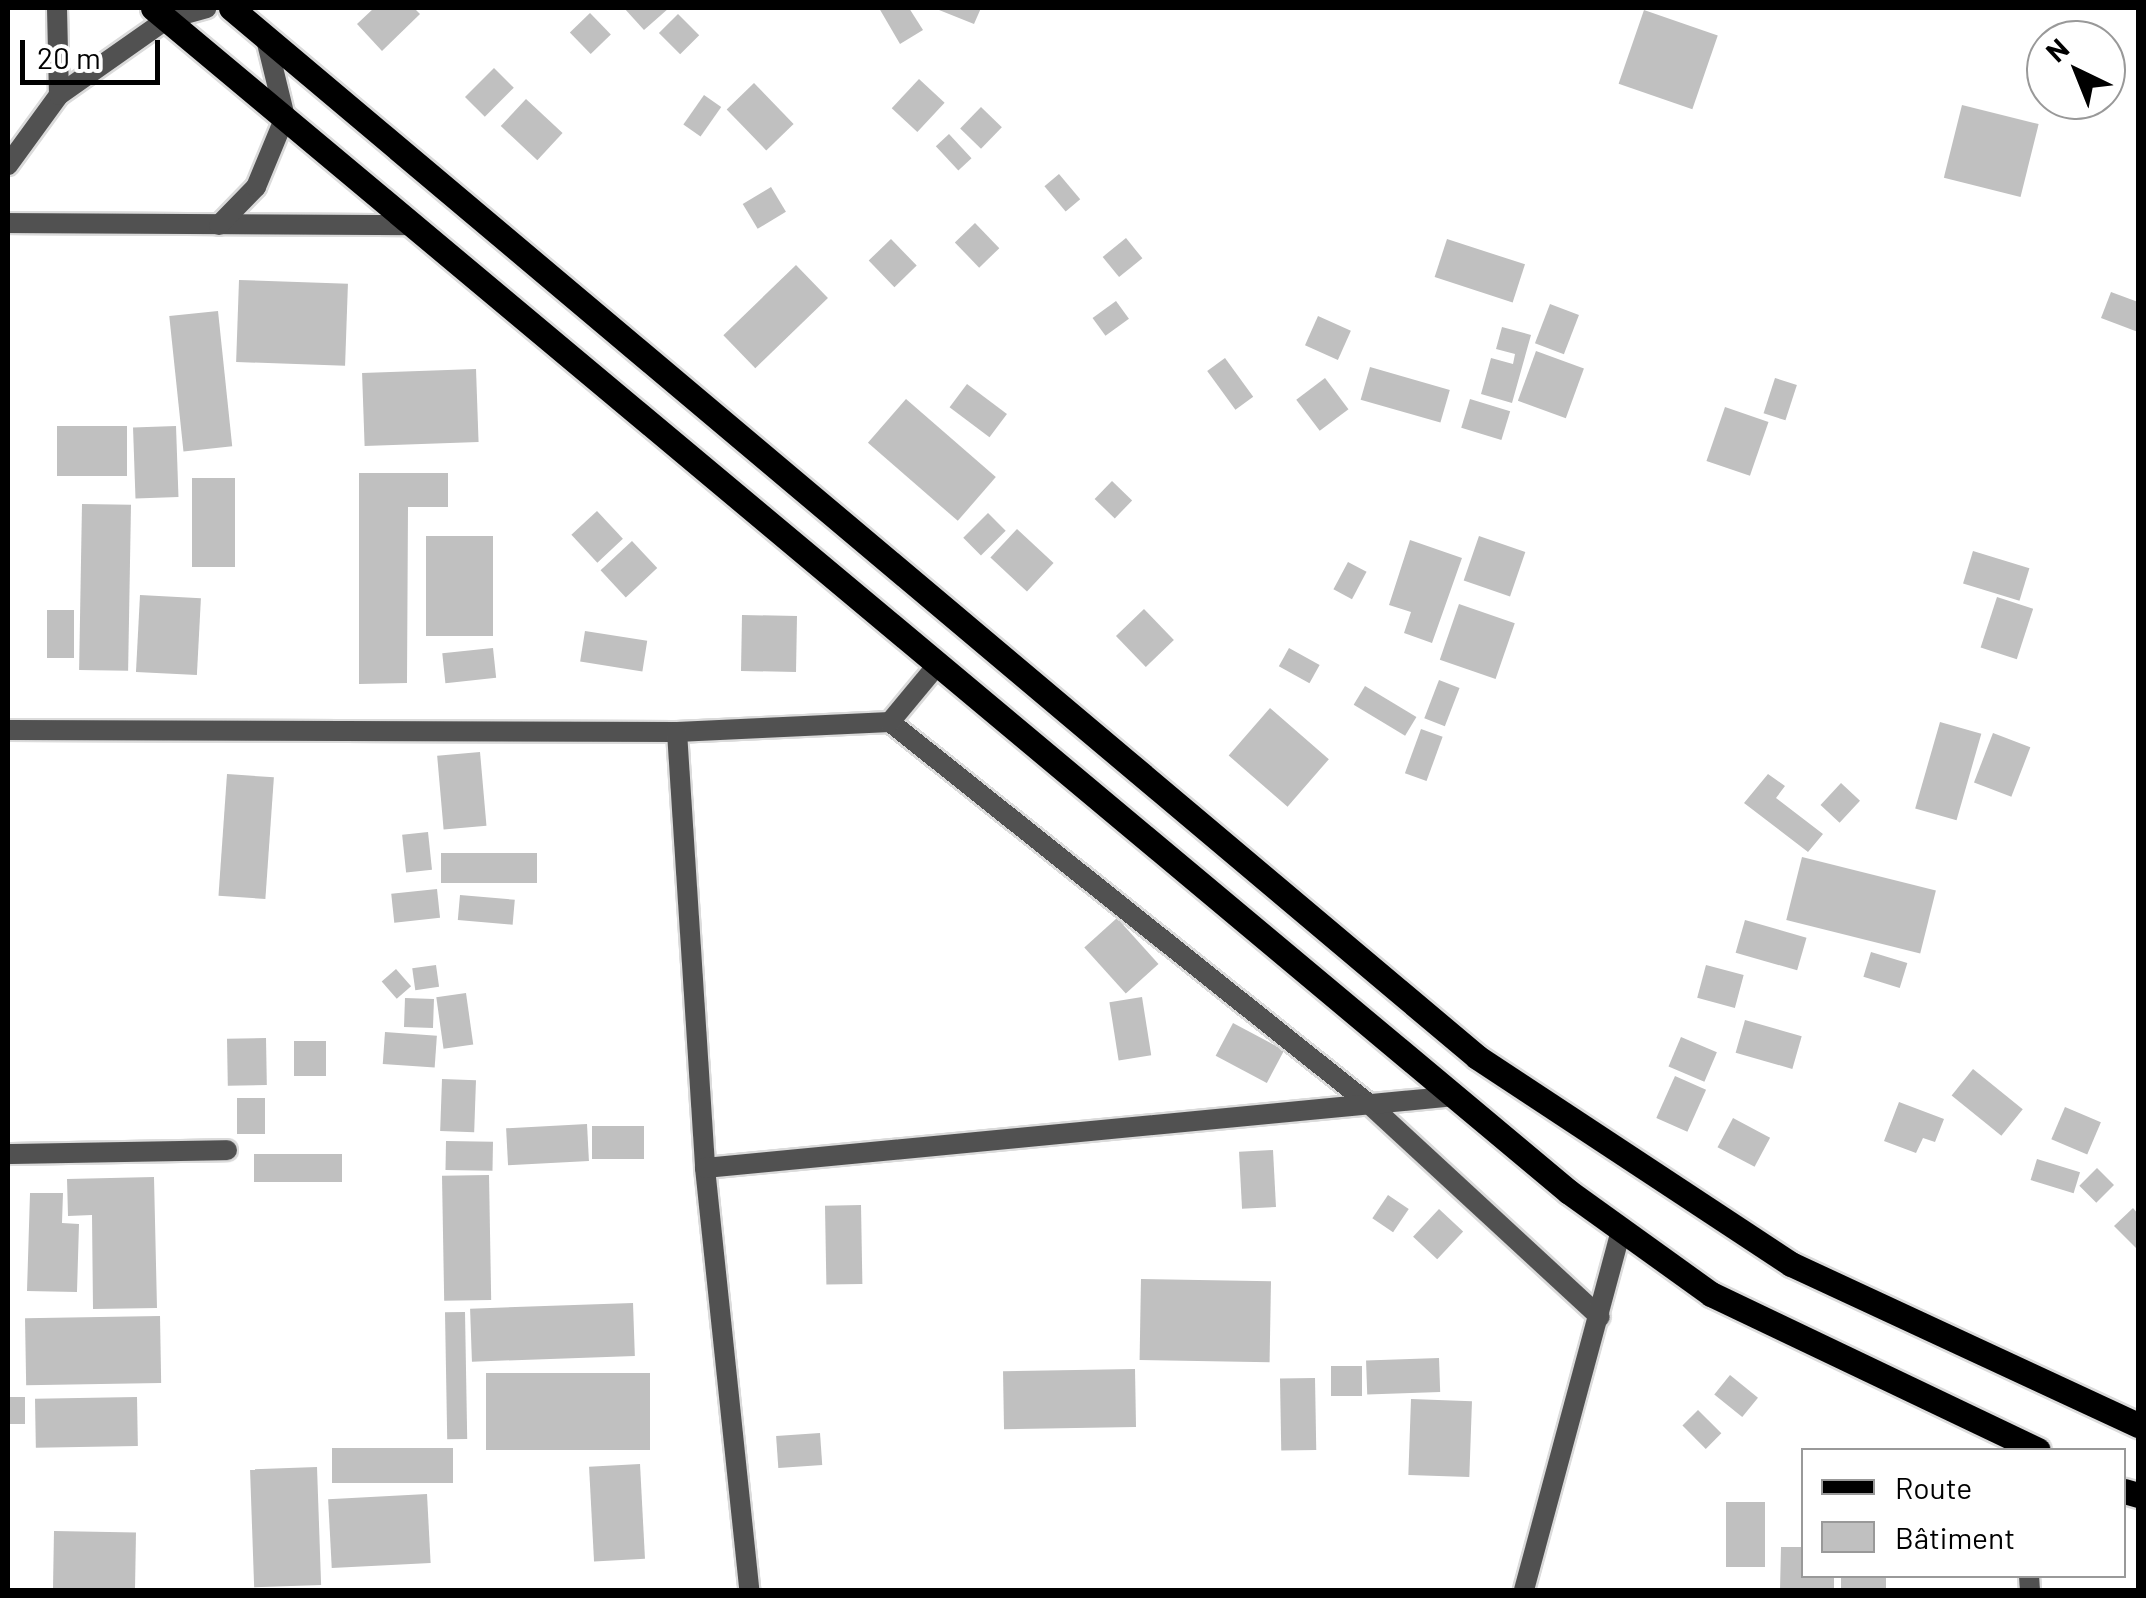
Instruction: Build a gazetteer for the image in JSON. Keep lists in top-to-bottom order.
{
  "legend": ["Route", "Bâtiment"],
  "scale_bar": "20 m",
  "north": "top left"
}
